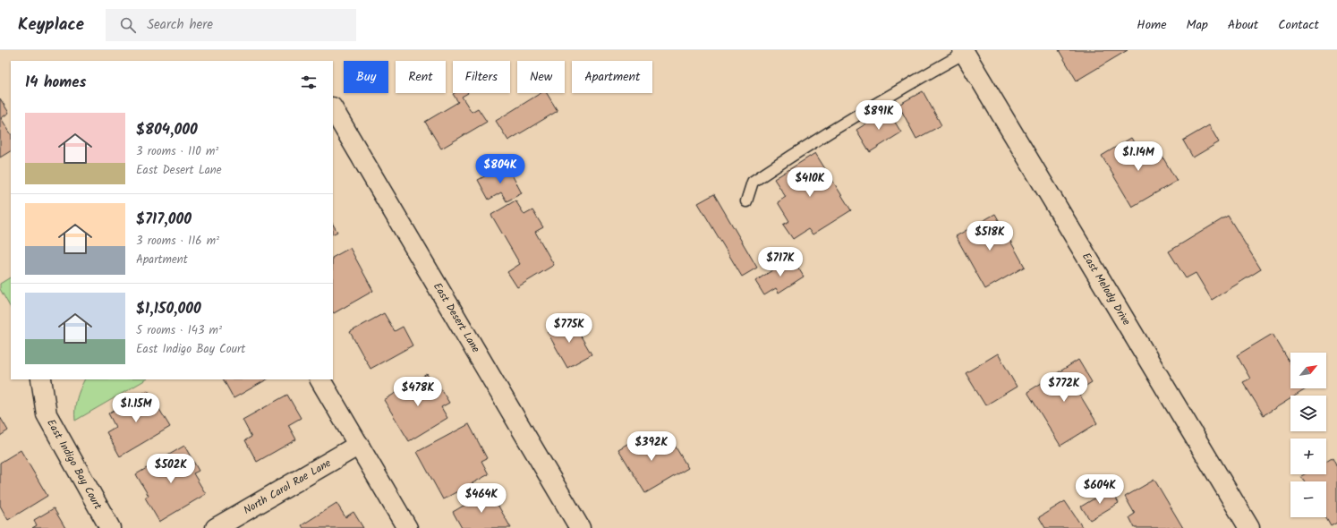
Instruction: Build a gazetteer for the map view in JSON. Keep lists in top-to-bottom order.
{
  "streets": {
    "street": [
      "East Melody Drive",
      "East Desert Lane",
      "East Indigo Bay Court",
      "North Carol Rae Lane"
    ]
  },
  "north": "top right",
  "page": {
    "header": "Keyplace",
    "search": "Search here",
    "nav": [
      "Home",
      "Map",
      "About",
      "Contact"
    ],
    "chip": [
      "Buy",
      "Rent",
      "Filters",
      "New",
      "Apartment"
    ],
    "heading": "14 homes",
    "price": [
      "$891K",
      "$1.14M",
      "$804K",
      "$410K",
      "$518K",
      "$717K",
      "$775K",
      "$772K",
      "$478K",
      "$1.15M",
      "$392K",
      "$502K",
      "$604K",
      "$464K"
    ],
    "list": [
      {
        "name": "$804,000",
        "note": "3 rooms · 110 m² · East Desert Lane"
      },
      {
        "name": "$717,000",
        "note": "3 rooms · 116 m² · Apartment"
      },
      {
        "name": "$1,150,000",
        "note": "5 rooms · 143 m² · East Indigo Bay Court"
      }
    ],
    "map_buttons": ["+", "−"]
  }
}
